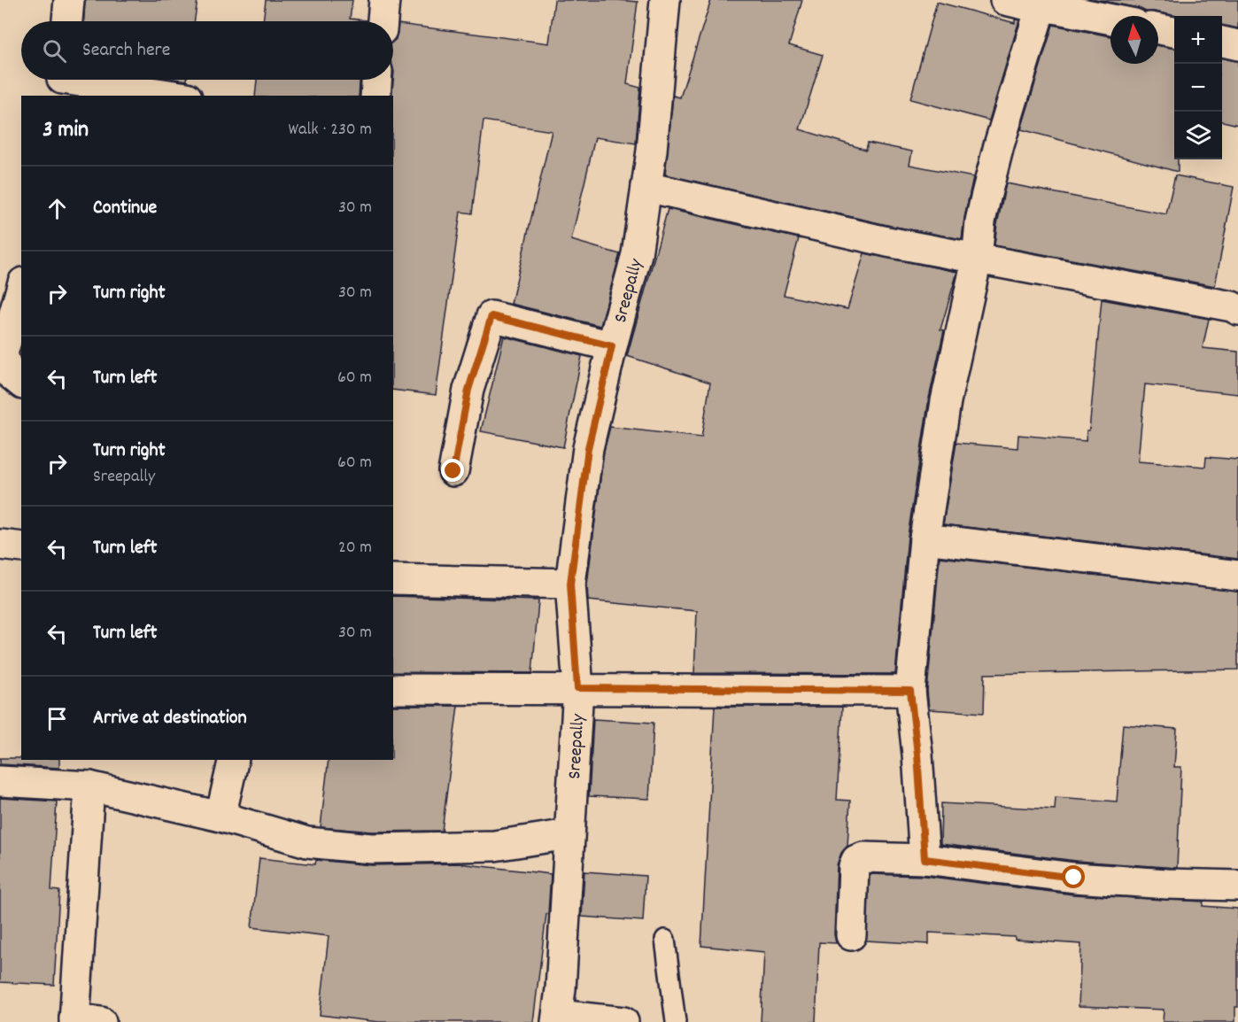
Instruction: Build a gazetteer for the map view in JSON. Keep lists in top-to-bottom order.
{
  "streets": {
    "street": ["Sreepally"]
  },
  "north": "top",
  "page": {
    "map_buttons": ["+", "−"],
    "search": "Search here",
    "heading": ["3 min", "Walk · 230 m"],
    "list": [
      ["Continue", "30 m"],
      ["Turn right", "30 m"],
      ["Turn left", "60 m"],
      ["Turn right", "Sreepally", "60 m"],
      ["Turn left", "20 m"],
      ["Turn left", "30 m"],
      "Arrive at destination"
    ]
  }
}
